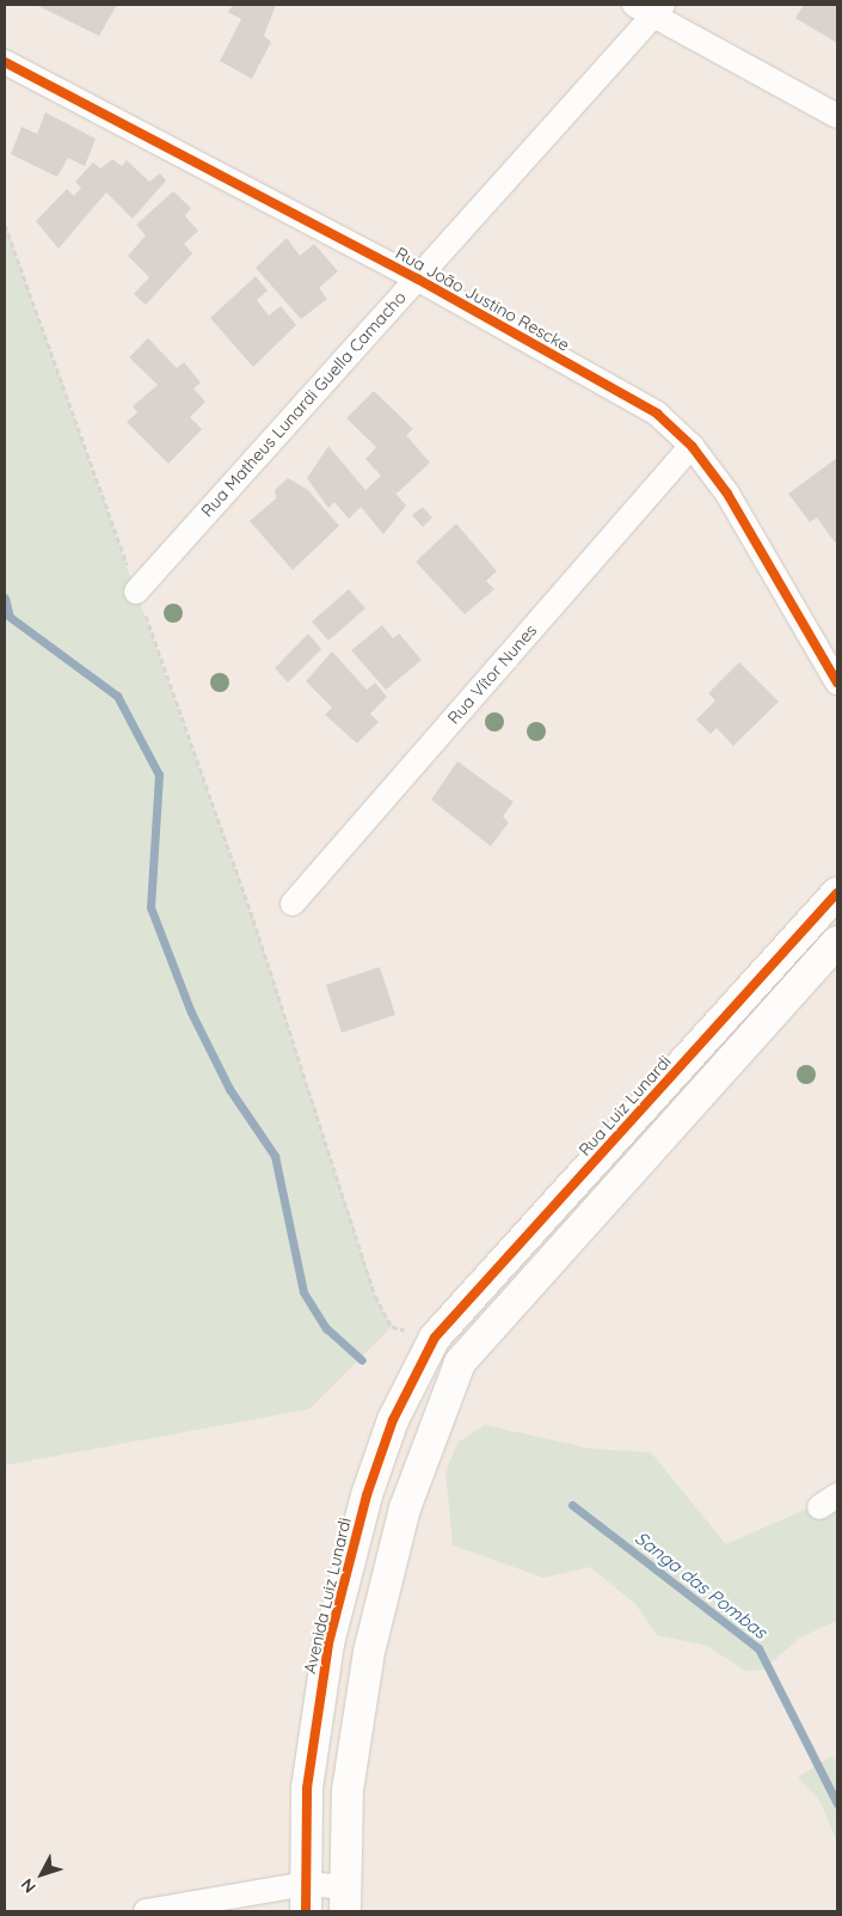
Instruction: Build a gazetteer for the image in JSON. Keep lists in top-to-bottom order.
{
  "streets": {
    "street": [
      "Rua João Justino Rescke",
      "Rua Matheus Lunardi Guella Camacho",
      "Rua Vítor Nunes",
      "Rua Luiz Lunardi",
      "Avenida Luiz Lunardi"
    ]
  },
  "crossings": [
    ["Rua João Justino Rescke", "Rua Matheus Lunardi Guella Camacho"],
    ["Rua João Justino Rescke", "Rua Vítor Nunes"],
    ["Rua Luiz Lunardi", "Avenida Luiz Lunardi"]
  ],
  "water": ["Sanga das Pombas"],
  "north": "bottom left"
}
